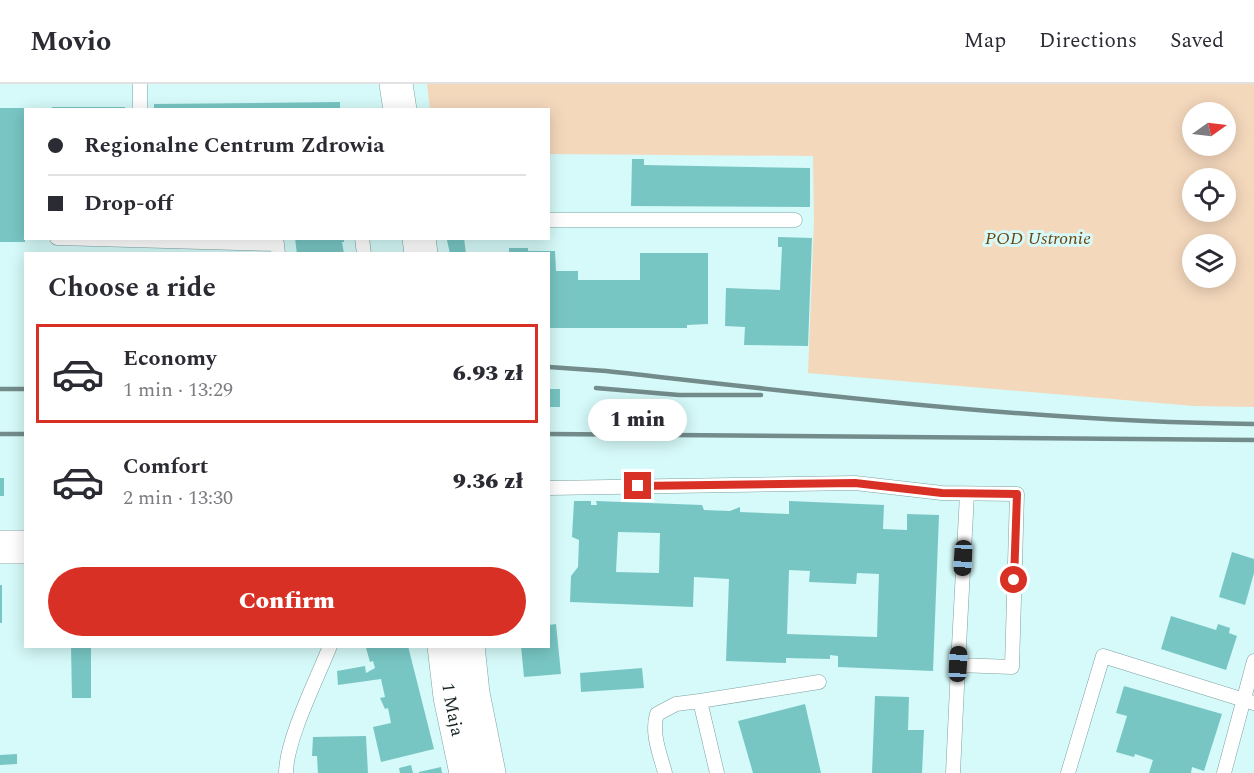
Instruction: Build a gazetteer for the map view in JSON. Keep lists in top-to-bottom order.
{
  "streets": {
    "street": ["1 Maja"]
  },
  "parks": ["POD Ustronie"],
  "north": "right",
  "page": {
    "header": "Movio",
    "nav": ["Map", "Directions", "Saved"],
    "banner": ["Regionalne Centrum Zdrowia", "Drop-off"],
    "heading": "Choose a ride",
    "list": [
      {
        "name": "Economy",
        "note": "1 min · 13:29",
        "value": "6.93 zł"
      },
      {
        "name": "Comfort",
        "note": "2 min · 13:30",
        "value": "9.36 zł"
      }
    ],
    "bubble": "1 min",
    "buttons": "Confirm"
  }
}
